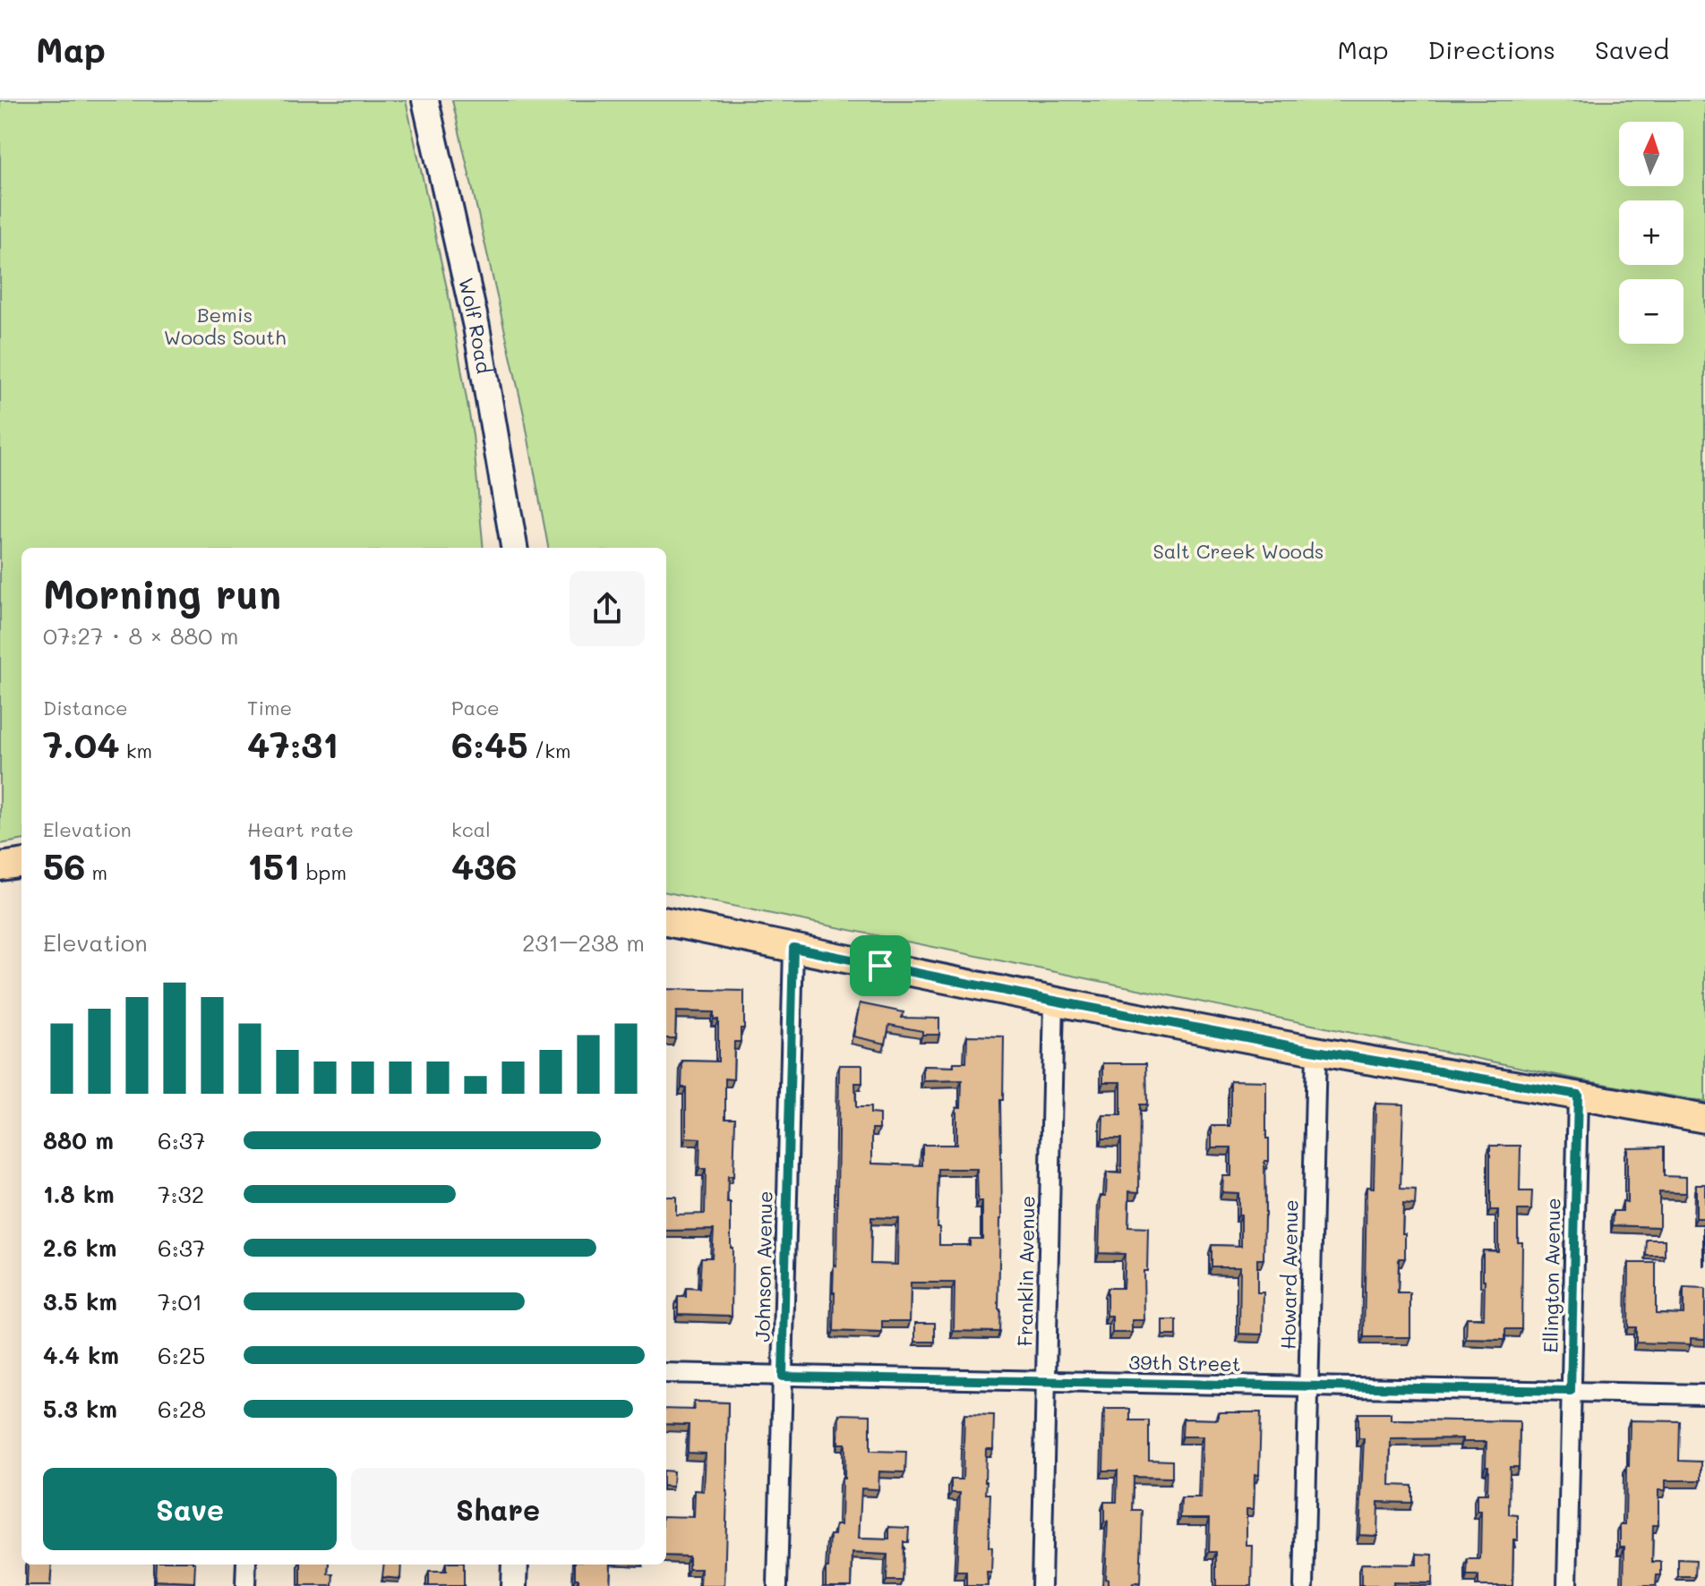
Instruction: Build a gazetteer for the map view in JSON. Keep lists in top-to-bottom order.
{
  "streets": {
    "main road": ["Wolf Road"],
    "street": [
      "Johnson Avenue",
      "Franklin Avenue",
      "Howard Avenue",
      "Ellington Avenue",
      "39th Street"
    ]
  },
  "crossings": [
    ["Johnson Avenue", "39th Street"],
    ["Franklin Avenue", "39th Street"],
    ["Howard Avenue", "39th Street"],
    ["Ellington Avenue", "39th Street"]
  ],
  "parks": ["Bemis Woods South", "Salt Creek Woods"],
  "north": "top",
  "page": {
    "header": "Map",
    "nav": ["Map", "Directions", "Saved"],
    "map_buttons": ["+", "−"],
    "heading": ["Morning run", "07:27 · 8 × 880 m"],
    "stats": [
      ["Distance", "7.04 km"],
      ["Time", "47:31"],
      ["Pace", "6:45 /km"],
      ["Elevation", "56 m"],
      ["Heart rate", "151 bpm"],
      ["kcal", "436"]
    ],
    "chart": ["Elevation", "231–238 m"],
    "list": [
      {
        "name": "880 m",
        "note": "6:37"
      },
      {
        "name": "1.8 km",
        "note": "7:32"
      },
      {
        "name": "2.6 km",
        "note": "6:37"
      },
      {
        "name": "3.5 km",
        "note": "7:01"
      },
      {
        "name": "4.4 km",
        "note": "6:25"
      },
      {
        "name": "5.3 km",
        "note": "6:28"
      }
    ],
    "buttons": ["Save", "Share"]
  }
}
